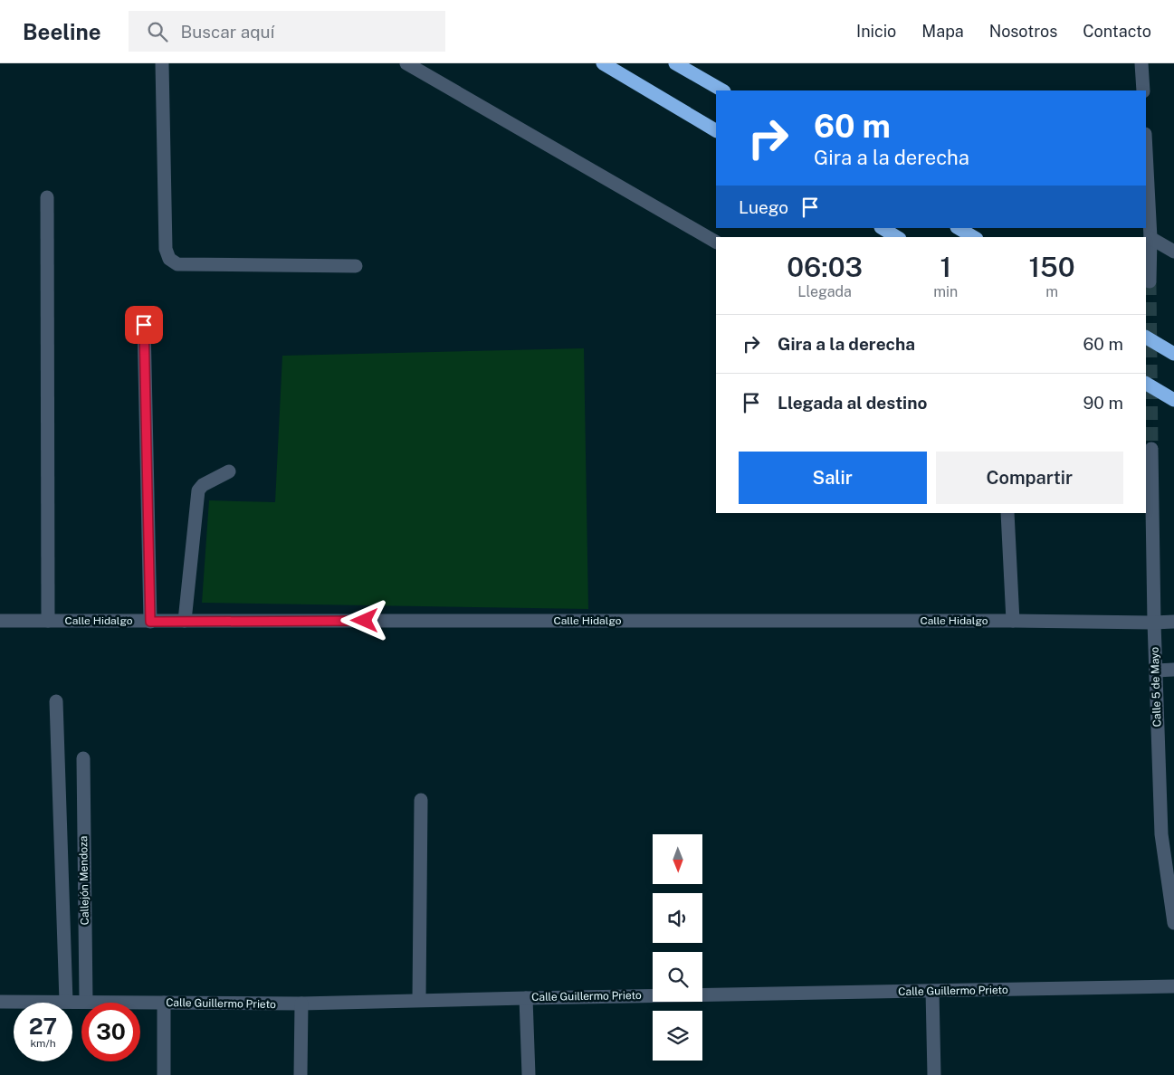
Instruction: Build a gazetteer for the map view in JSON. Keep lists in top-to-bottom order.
{
  "streets": {
    "street": [
      "Calle Hidalgo",
      "Calle 5 de Mayo",
      "Callejón Mendoza",
      "Calle Guillermo Prieto"
    ]
  },
  "crossings": [
    ["Calle Hidalgo", "Calle 5 de Mayo"],
    ["Callejón Mendoza", "Calle Guillermo Prieto"]
  ],
  "north": "bottom",
  "page": {
    "header": "Beeline",
    "search": "Buscar aquí",
    "nav": [
      "Inicio",
      "Mapa",
      "Nosotros",
      "Contacto"
    ],
    "turn": ["60 m", "Gira a la derecha"],
    "then": "Luego",
    "eta": [
      "06:03",
      "Llegada",
      "1",
      "min",
      "150",
      "m"
    ],
    "list": [
      {
        "name": "Gira a la derecha",
        "value": "60 m"
      },
      {
        "name": "Llegada al destino",
        "value": "90 m"
      }
    ],
    "buttons": ["Salir", "Compartir"],
    "speed": "27 km/h",
    "limit": "30"
  }
}
